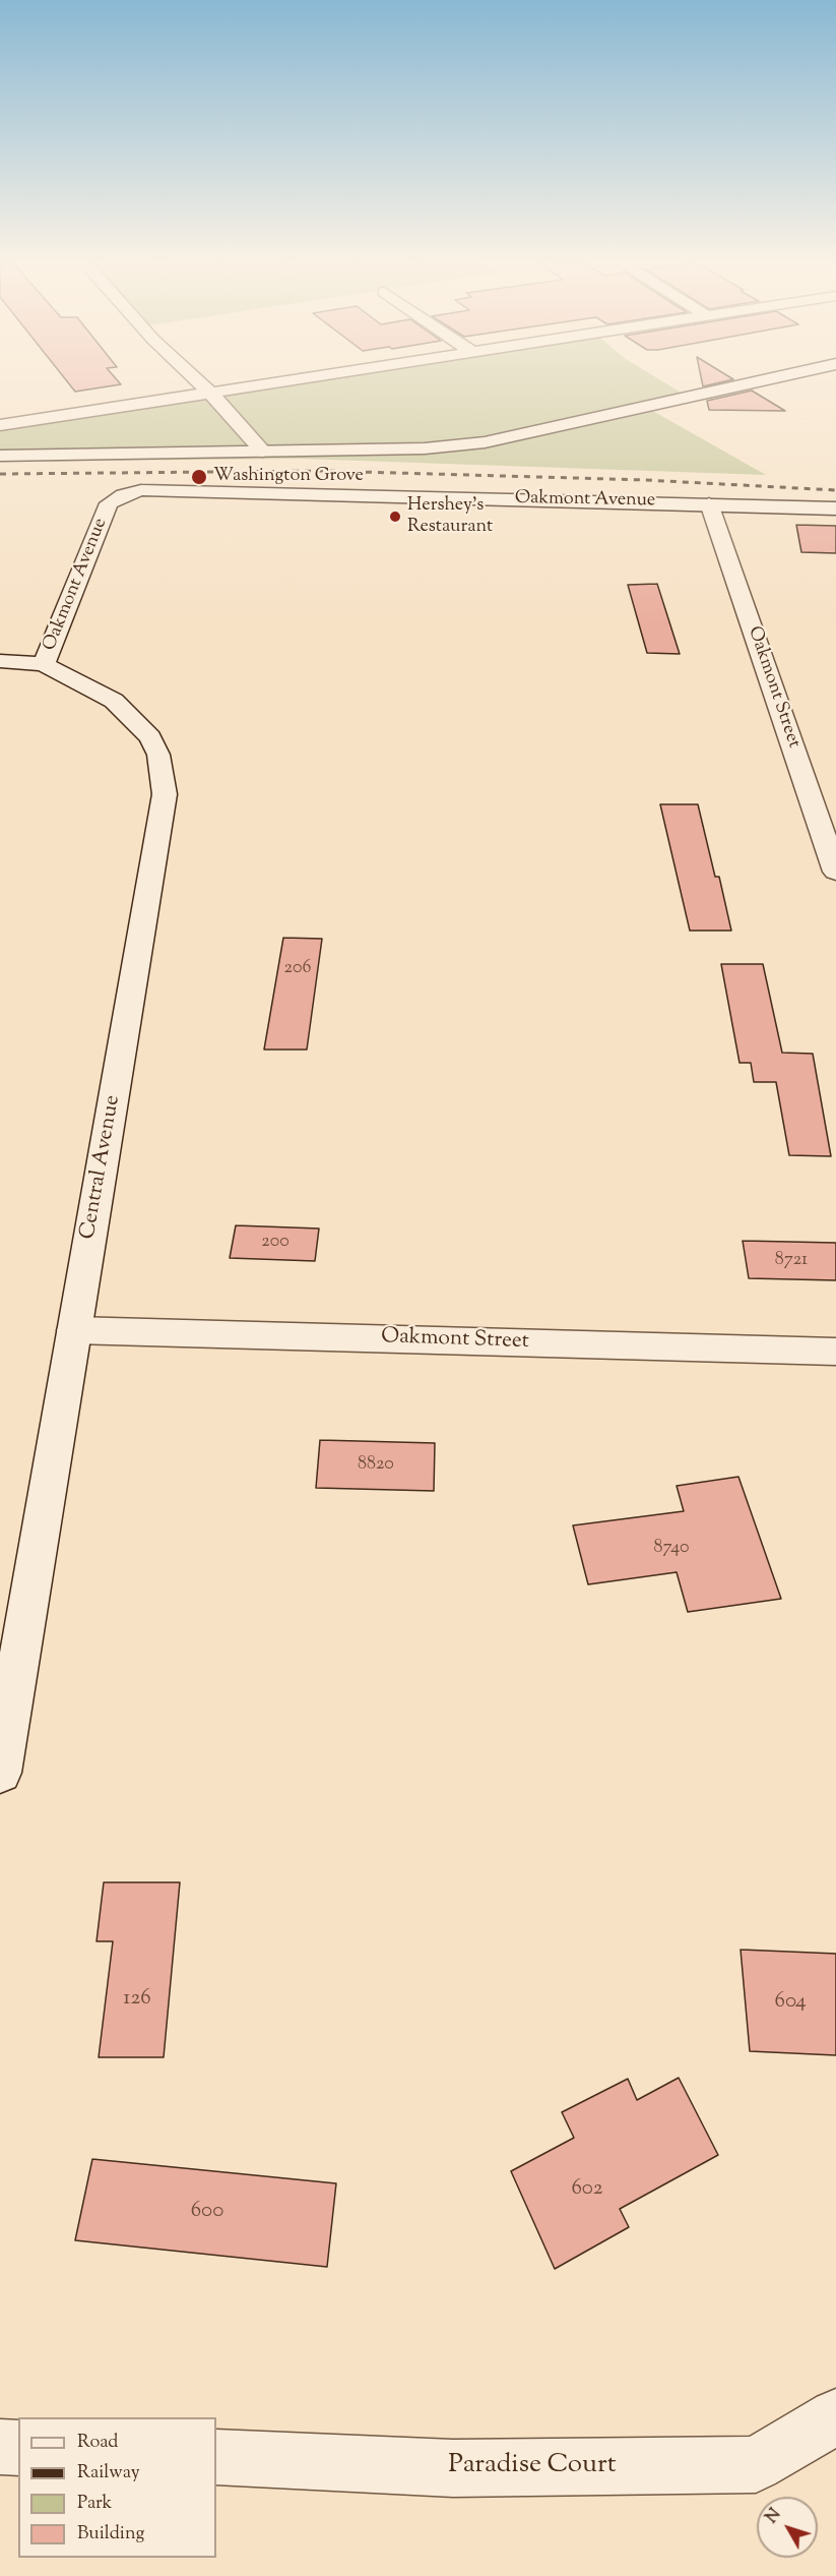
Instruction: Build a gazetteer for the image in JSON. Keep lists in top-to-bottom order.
{
  "streets": {
    "street": [
      "Oakmont Avenue",
      "Oakmont Street",
      "Central Avenue",
      "Paradise Court"
    ]
  },
  "crossings": [
    ["Oakmont Avenue", "Oakmont Street"],
    ["Oakmont Avenue", "Central Avenue"],
    ["Oakmont Street", "Central Avenue"]
  ],
  "places": ["Washington Grove", "Hershey's Restaurant"],
  "house_numbers": [
    "206",
    "200",
    "8721",
    "8820",
    "8740",
    "126",
    "604",
    "602",
    "600"
  ],
  "legend": [
    "Road",
    "Railway",
    "Park",
    "Building"
  ],
  "north": "top left"
}
